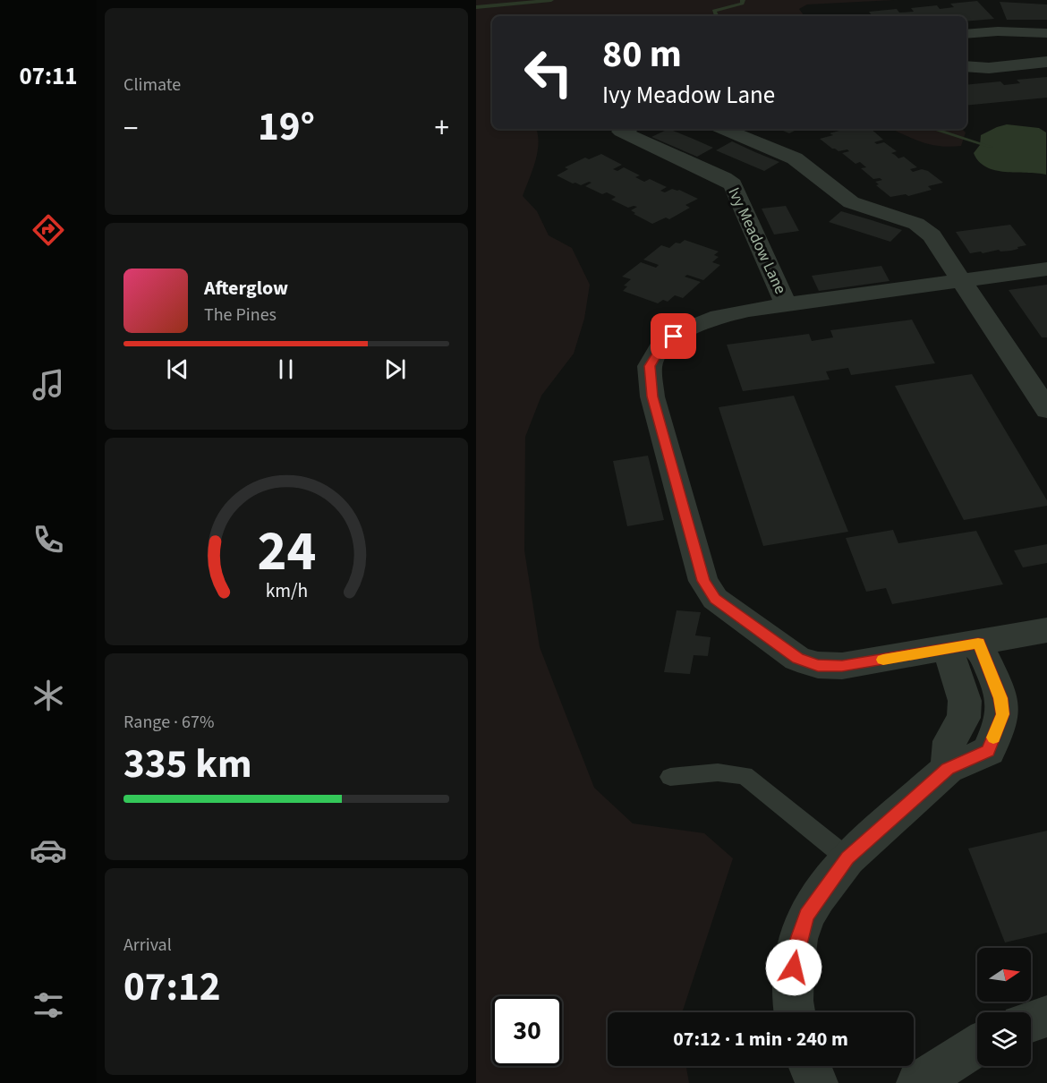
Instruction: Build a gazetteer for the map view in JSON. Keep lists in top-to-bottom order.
{
  "streets": {
    "street": ["Ivy Meadow Lane"]
  },
  "north": "right",
  "page": {
    "tabs": "07:11",
    "tile": [
      "Climate",
      ["Range · 67%", "335 km"],
      ["Arrival", "07:12"]
    ],
    "turn": ["80 m", "Ivy Meadow Lane"],
    "heat": ["−", "19°", "+"],
    "song": ["Afterglow", "The Pines"],
    "limit": "30",
    "trip": "07:12 · 1 min · 240 m",
    "gauge": ["24", "km/h"]
  }
}
